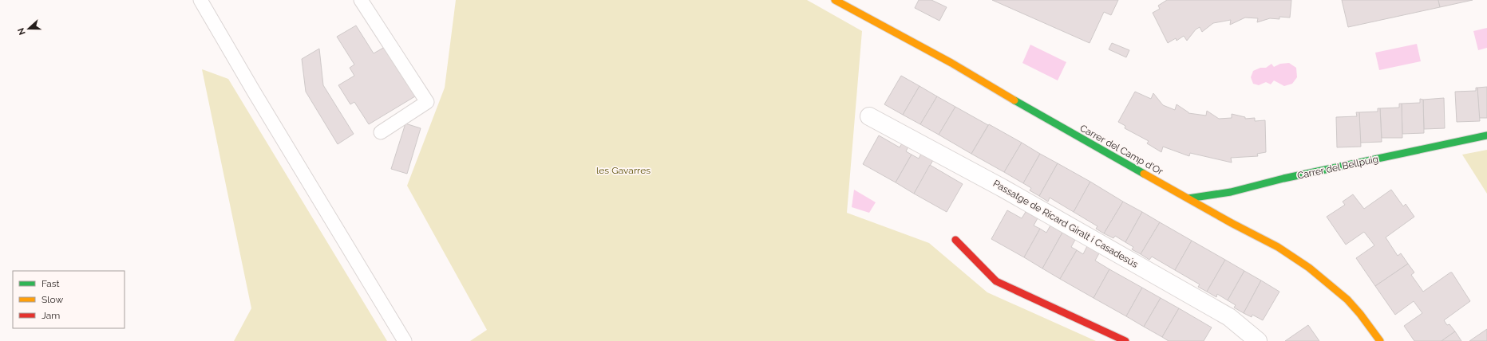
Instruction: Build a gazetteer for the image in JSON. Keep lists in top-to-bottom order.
{
  "streets": {
    "street": ["Carrer del Camp d'Or", "Carrer del Bellpuig", "Passatge de Ricard Giralt i Casadesús"]
  },
  "crossings": [
    ["Carrer del Camp d'Or", "Carrer del Bellpuig"]
  ],
  "parks": ["les Gavarres"],
  "legend": ["Fast", "Slow", "Jam"],
  "north": "left"
}
